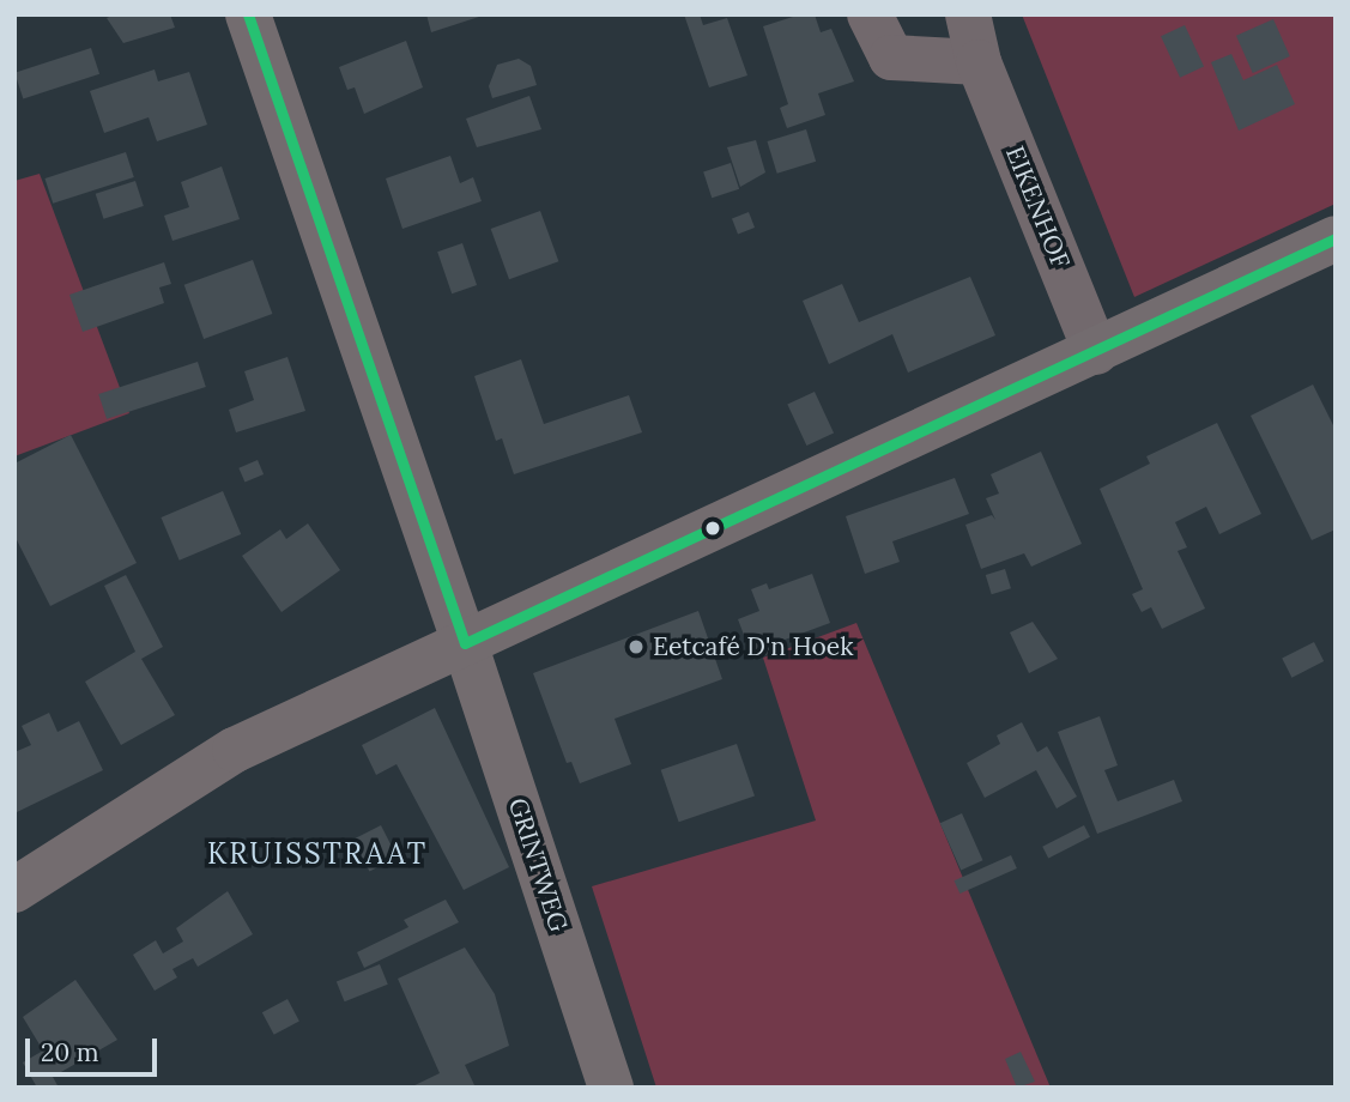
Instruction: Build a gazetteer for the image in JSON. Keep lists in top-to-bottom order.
{
  "streets": {
    "street": ["EIKENHOF", "GRINTWEG"]
  },
  "districts": ["KRUISSTRAAT"],
  "places": ["Eetcafé D'n Hoek"],
  "scale_bar": "20 m"
}
